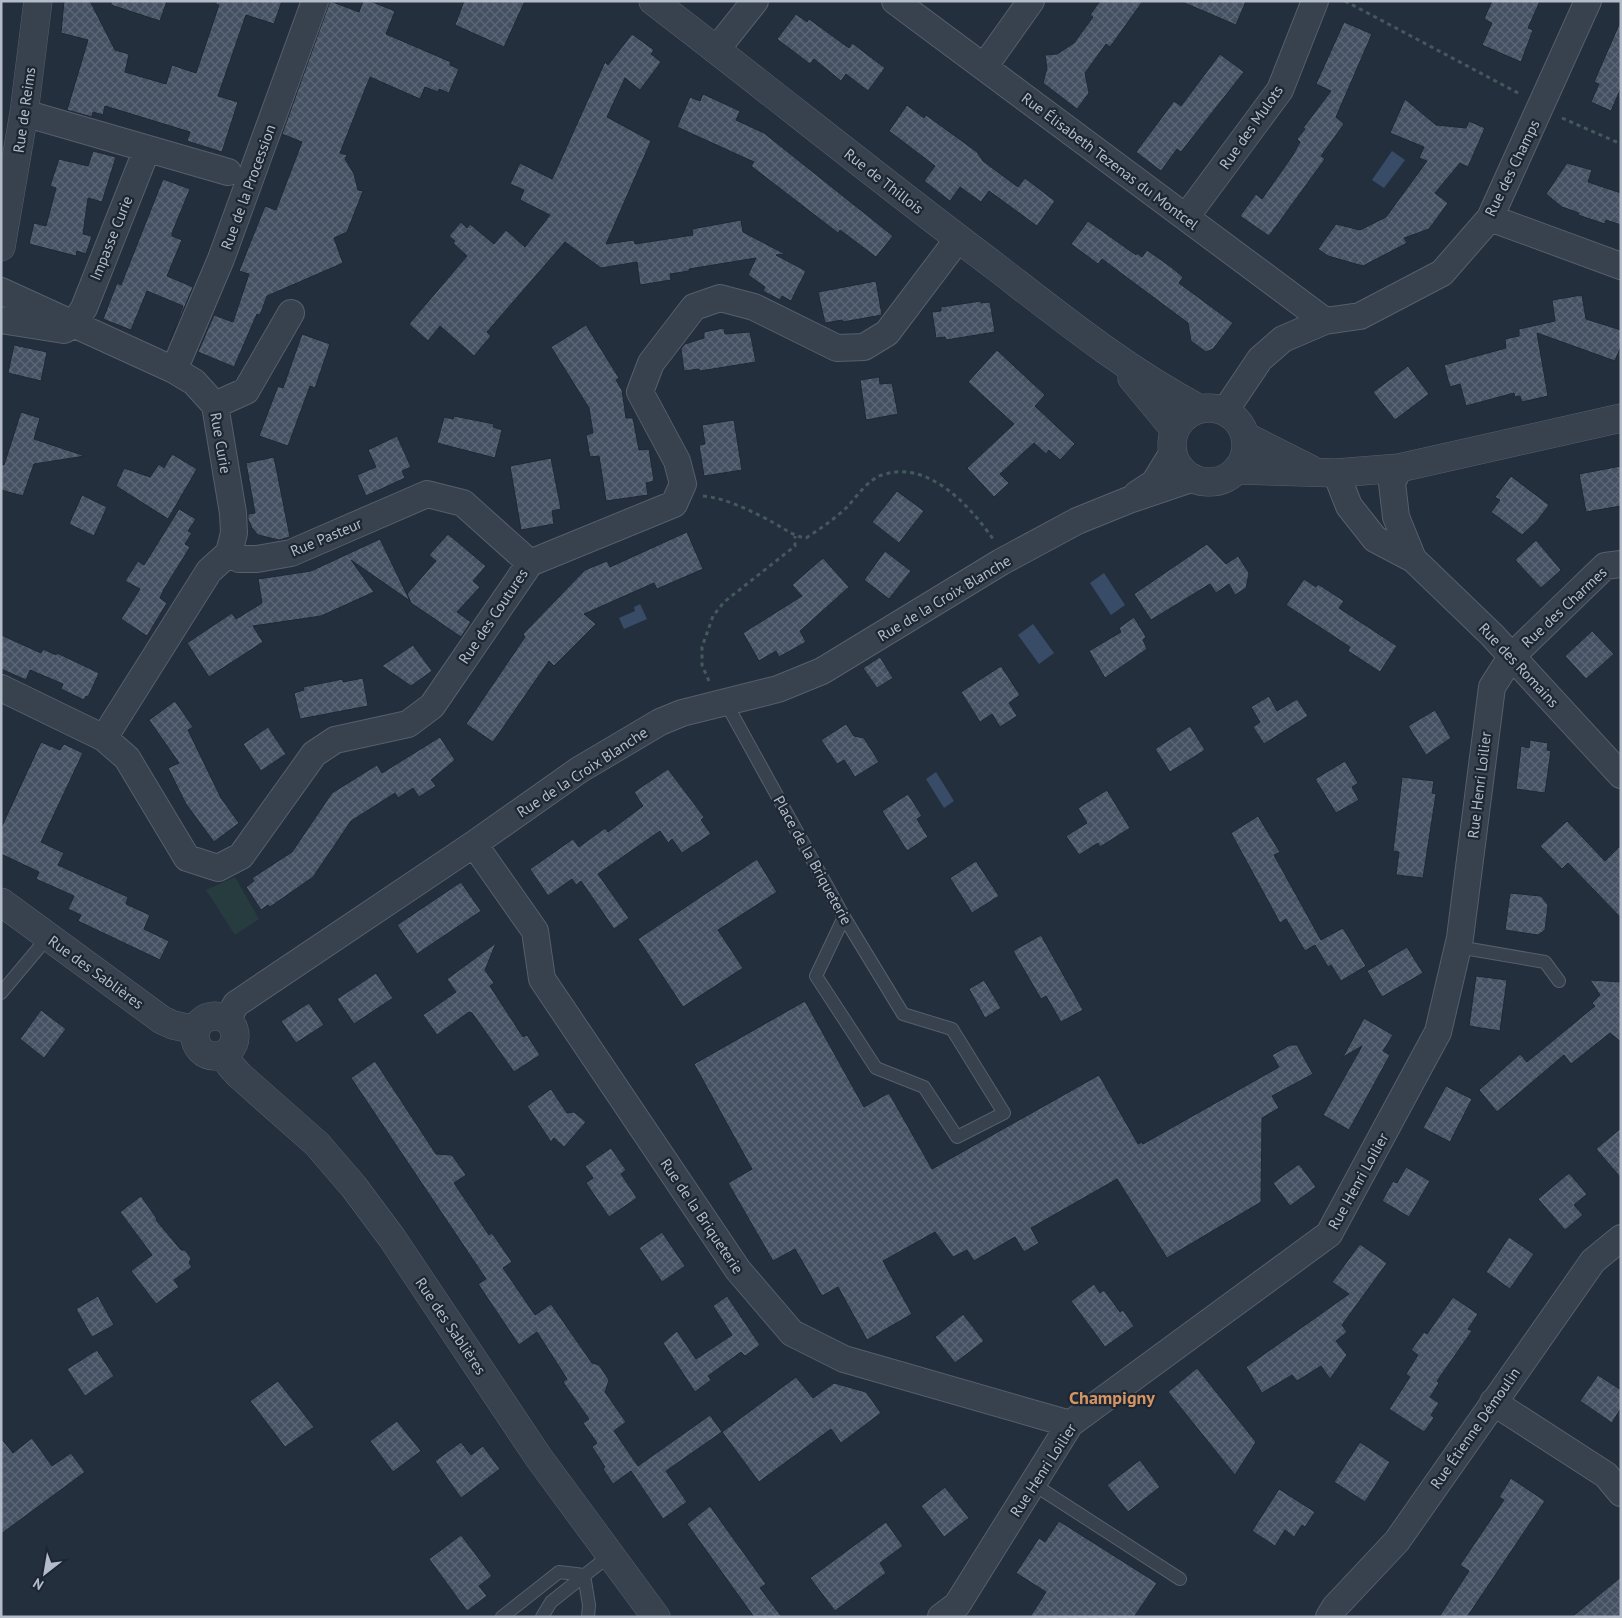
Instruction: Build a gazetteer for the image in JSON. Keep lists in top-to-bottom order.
{
  "streets": {
    "street": [
      "Rue de Reims",
      "Rue des Mulots",
      "Rue Élisabeth Tezenas du Montcel",
      "Rue des Champs",
      "Rue de Thillois",
      "Rue de la Procession",
      "Impasse Curie",
      "Rue Curie",
      "Rue Pasteur",
      "Rue de la Croix Blanche",
      "Rue des Charmes",
      "Rue des Coutures",
      "Rue des Romains",
      "Rue Henri Loilier",
      "Rue des Sablières",
      "Rue de la Briqueterie",
      "Rue Étienne Démoulin"
    ],
    "lane": ["Place de la Briqueterie"]
  },
  "crossings": [
    ["Rue des Mulots", "Rue Élisabeth Tezenas du Montcel"],
    ["Rue Élisabeth Tezenas du Montcel", "Rue des Champs"],
    ["Rue des Champs", "Rue de Thillois"],
    ["Rue des Champs", "Rue de la Croix Blanche"],
    ["Rue de Thillois", "Rue de la Croix Blanche"],
    ["Rue de la Procession", "Rue Curie"],
    ["Impasse Curie", "Rue Curie"],
    ["Rue Curie", "Rue Pasteur"],
    ["Rue Pasteur", "Rue des Coutures"],
    ["Rue de la Croix Blanche", "Place de la Briqueterie"],
    ["Rue de la Croix Blanche", "Rue des Sablières"],
    ["Rue de la Croix Blanche", "Rue de la Briqueterie"],
    ["Rue des Charmes", "Rue des Romains"],
    ["Rue des Charmes", "Rue Henri Loilier"],
    ["Rue des Romains", "Rue Henri Loilier"],
    ["Rue Henri Loilier", "Rue de la Briqueterie"]
  ],
  "districts": ["Champigny"],
  "north": "bottom left"
}
